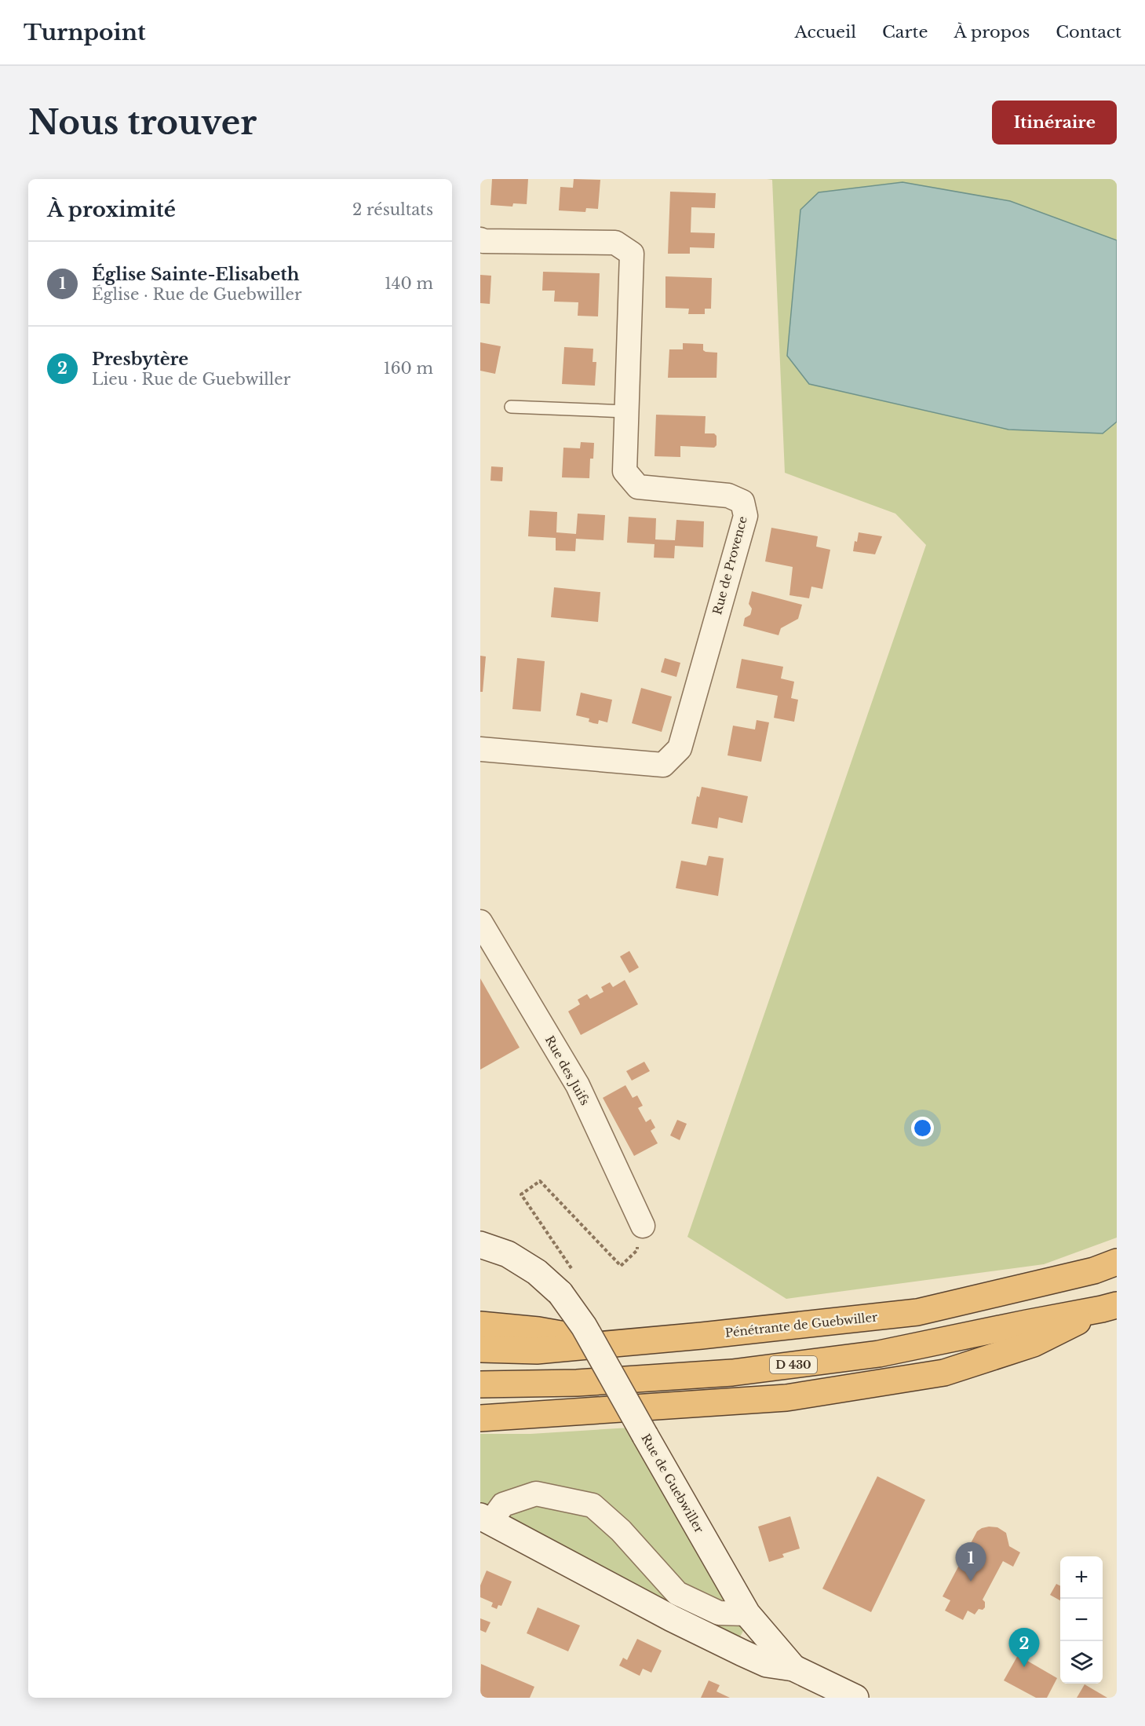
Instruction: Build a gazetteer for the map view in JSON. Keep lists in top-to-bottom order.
{
  "streets": {
    "highway": ["Pénétrante de Guebwiller", "D 430"],
    "main road": ["Rue de Guebwiller"],
    "street": ["Rue de Provence", "Rue des Juifs"]
  },
  "page": {
    "header": "Turnpoint",
    "nav": [
      "Accueil",
      "Carte",
      "À propos",
      "Contact"
    ],
    "buttons": "Itinéraire",
    "title": "Nous trouver",
    "heading": ["À proximité", "2 résultats"],
    "list": [
      {
        "mark": "1",
        "name": "Église Sainte-Elisabeth",
        "note": "Église · Rue de Guebwiller",
        "value": "140 m"
      },
      {
        "mark": "2",
        "name": "Presbytère",
        "note": "Lieu · Rue de Guebwiller",
        "value": "160 m"
      }
    ],
    "pins": ["1", "2"],
    "map_buttons": ["+", "−"]
  }
}
